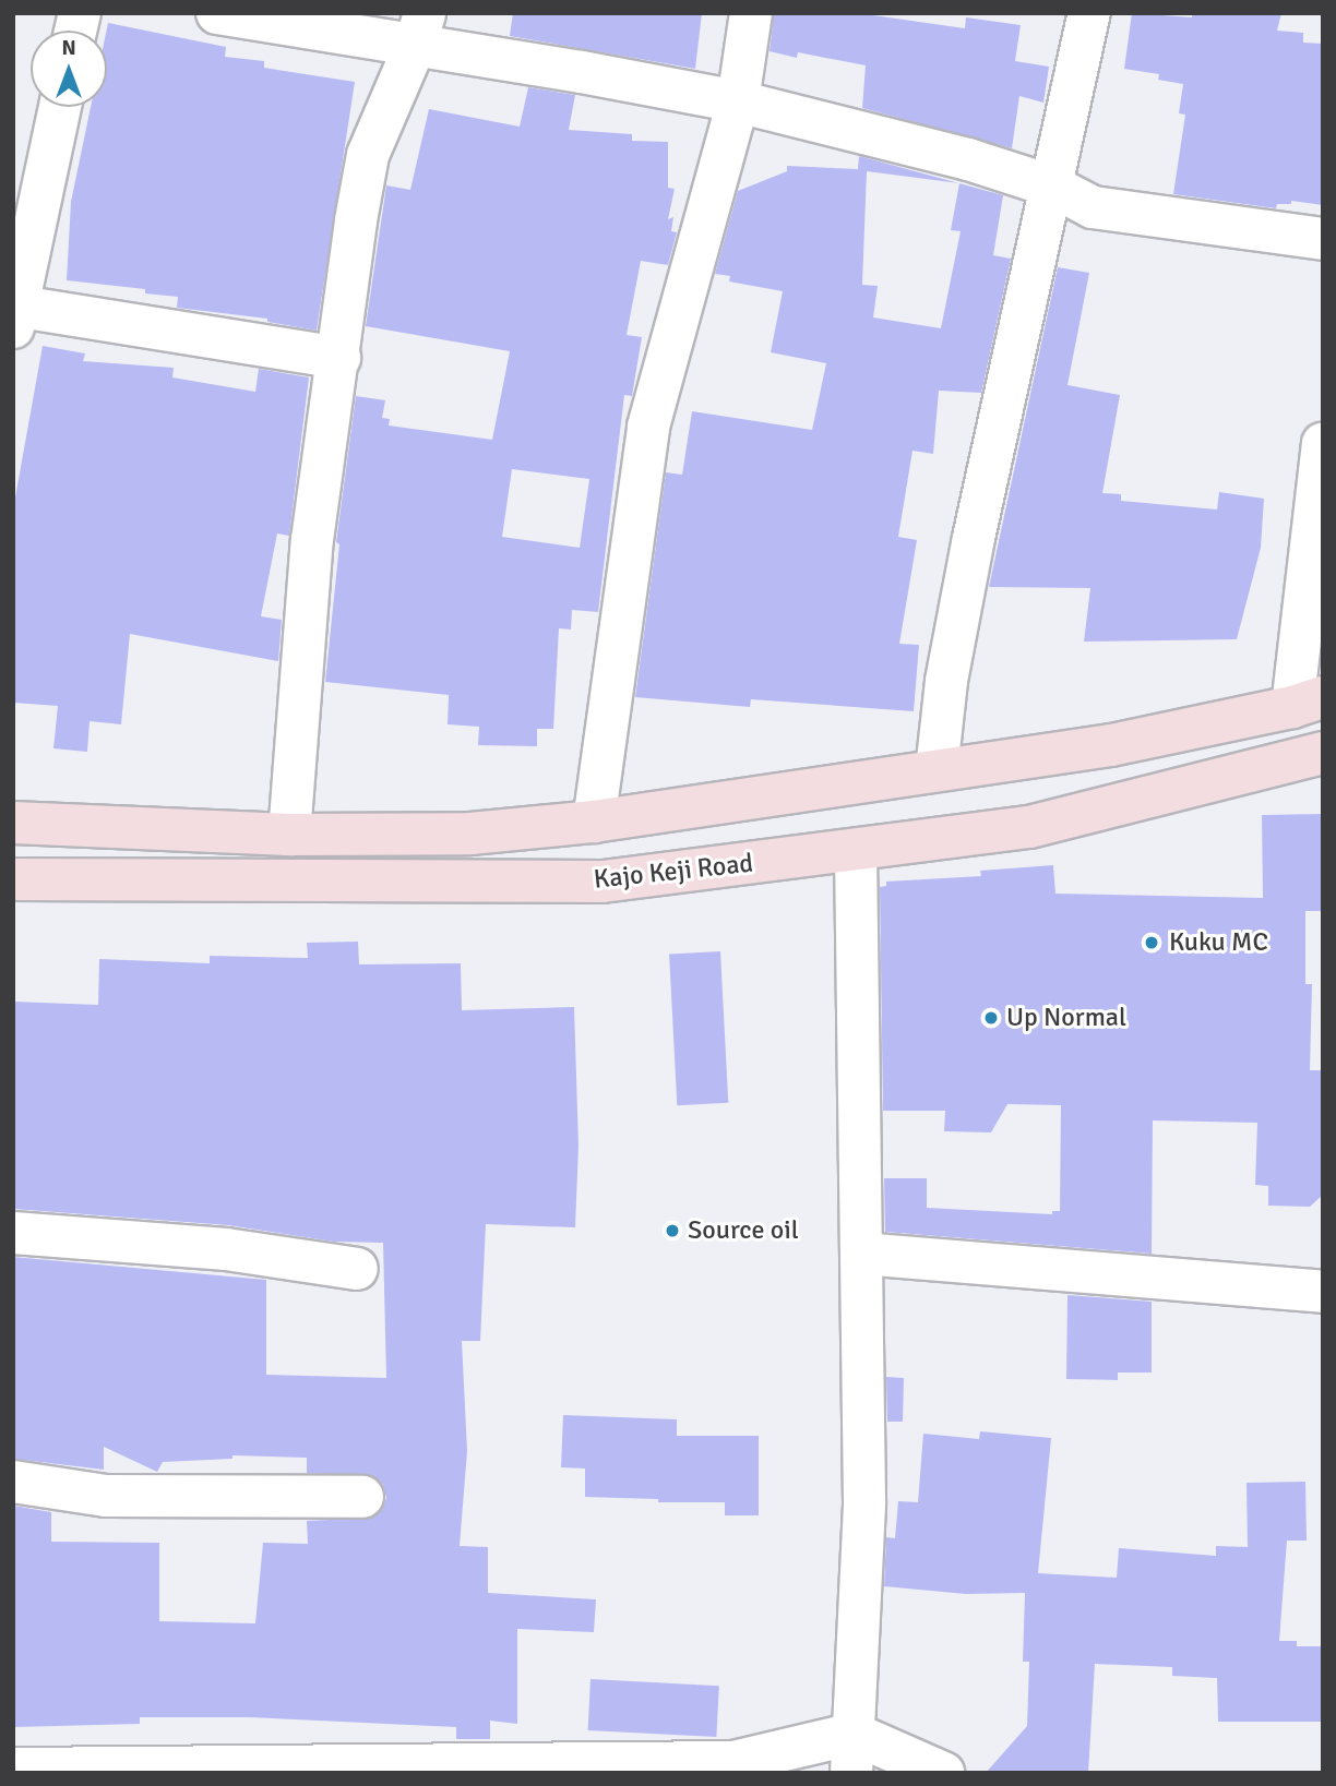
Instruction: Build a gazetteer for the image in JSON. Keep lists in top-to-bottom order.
{
  "streets": {
    "main road": ["Kajo Keji Road"]
  },
  "places": ["Kuku MC", "Up Normal", "Source oil"],
  "north": "top"
}
